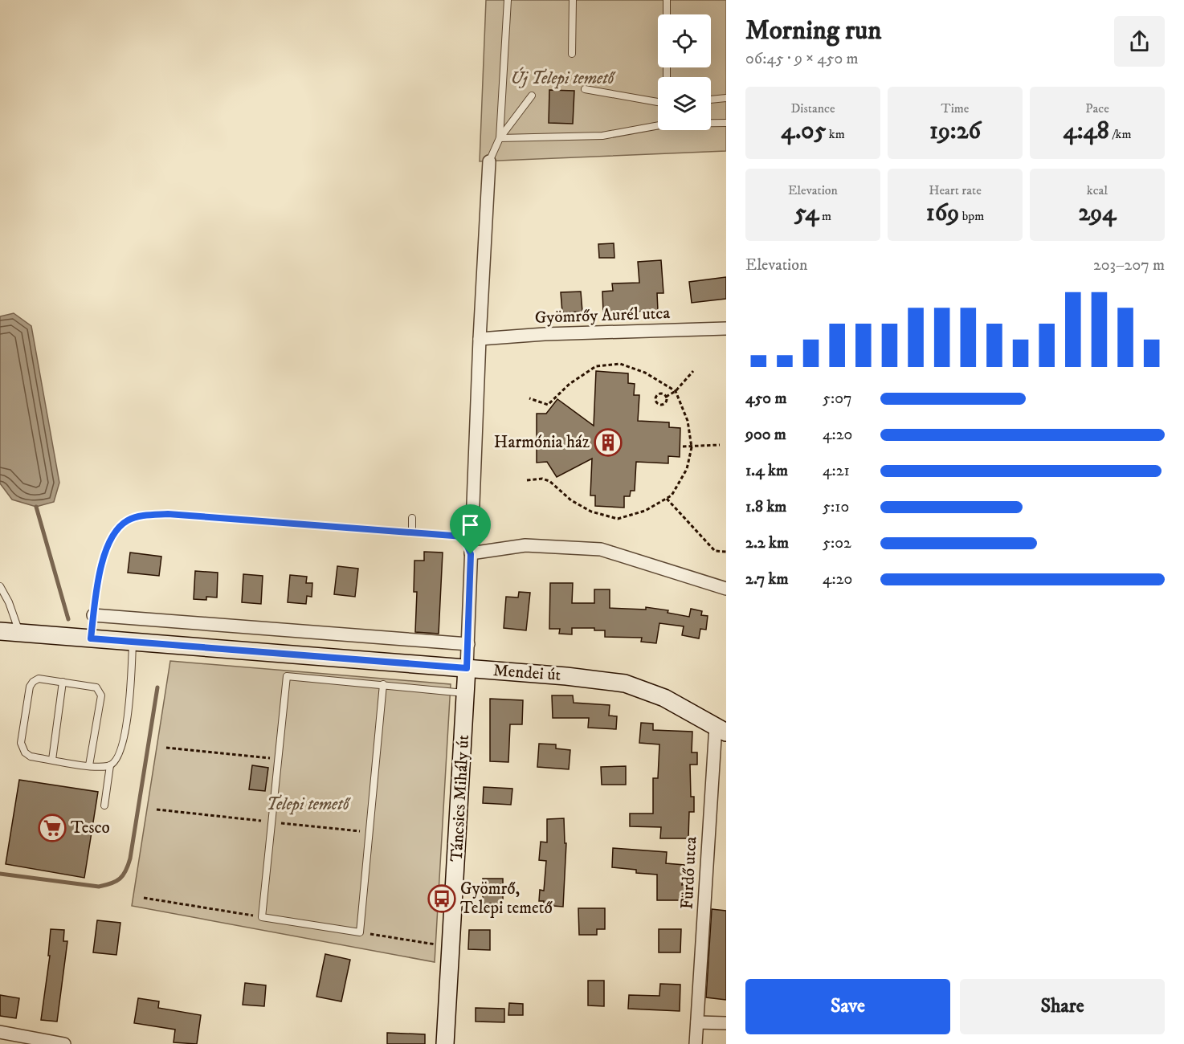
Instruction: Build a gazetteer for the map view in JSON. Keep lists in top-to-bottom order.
{
  "streets": {
    "main road": ["Mendei út", "Táncsics Mihály út"],
    "street": ["Gyömrőy Aurél utca", "Fürdő utca"]
  },
  "crossings": [
    ["Mendei út", "Táncsics Mihály út"],
    ["Mendei út", "Fürdő utca"]
  ],
  "parks": ["Új Telepi temető", "Telepi temető"],
  "places": {
    "building": ["Harmónia ház"],
    "supermarket": ["Tesco"],
    "bus stop": ["Gyömrő, Telepi temető"]
  },
  "page": {
    "heading": ["Morning run", "06:45 · 9 × 450 m"],
    "stats": [
      ["Distance", "4.05 km"],
      ["Time", "19:26"],
      ["Pace", "4:48 /km"],
      ["Elevation", "54 m"],
      ["Heart rate", "169 bpm"],
      ["kcal", "294"]
    ],
    "chart": ["Elevation", "203–207 m"],
    "list": [
      {
        "name": "450 m",
        "note": "5:07"
      },
      {
        "name": "900 m",
        "note": "4:20"
      },
      {
        "name": "1.4 km",
        "note": "4:21"
      },
      {
        "name": "1.8 km",
        "note": "5:10"
      },
      {
        "name": "2.2 km",
        "note": "5:02"
      },
      {
        "name": "2.7 km",
        "note": "4:20"
      }
    ],
    "buttons": ["Save", "Share"]
  }
}
